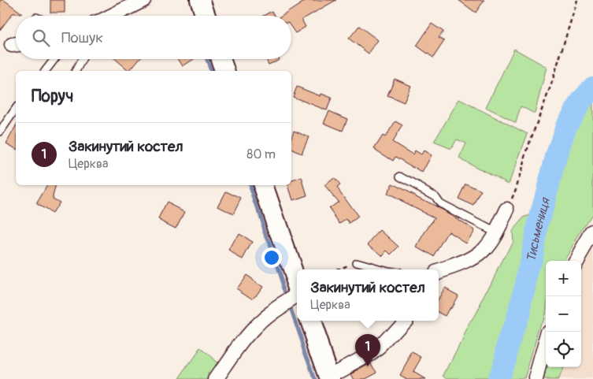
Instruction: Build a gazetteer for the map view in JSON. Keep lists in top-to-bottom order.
{
  "water": ["Тисьмениця"],
  "page": {
    "search": "Пошук",
    "heading": "Поруч",
    "list": [
      {
        "mark": "1",
        "name": "Закинутий костел",
        "note": "Церква",
        "value": "80 m"
      }
    ],
    "map_buttons": ["+", "−"],
    "popup": ["Закинутий костел", "Церква"],
    "pins": "1"
  }
}
